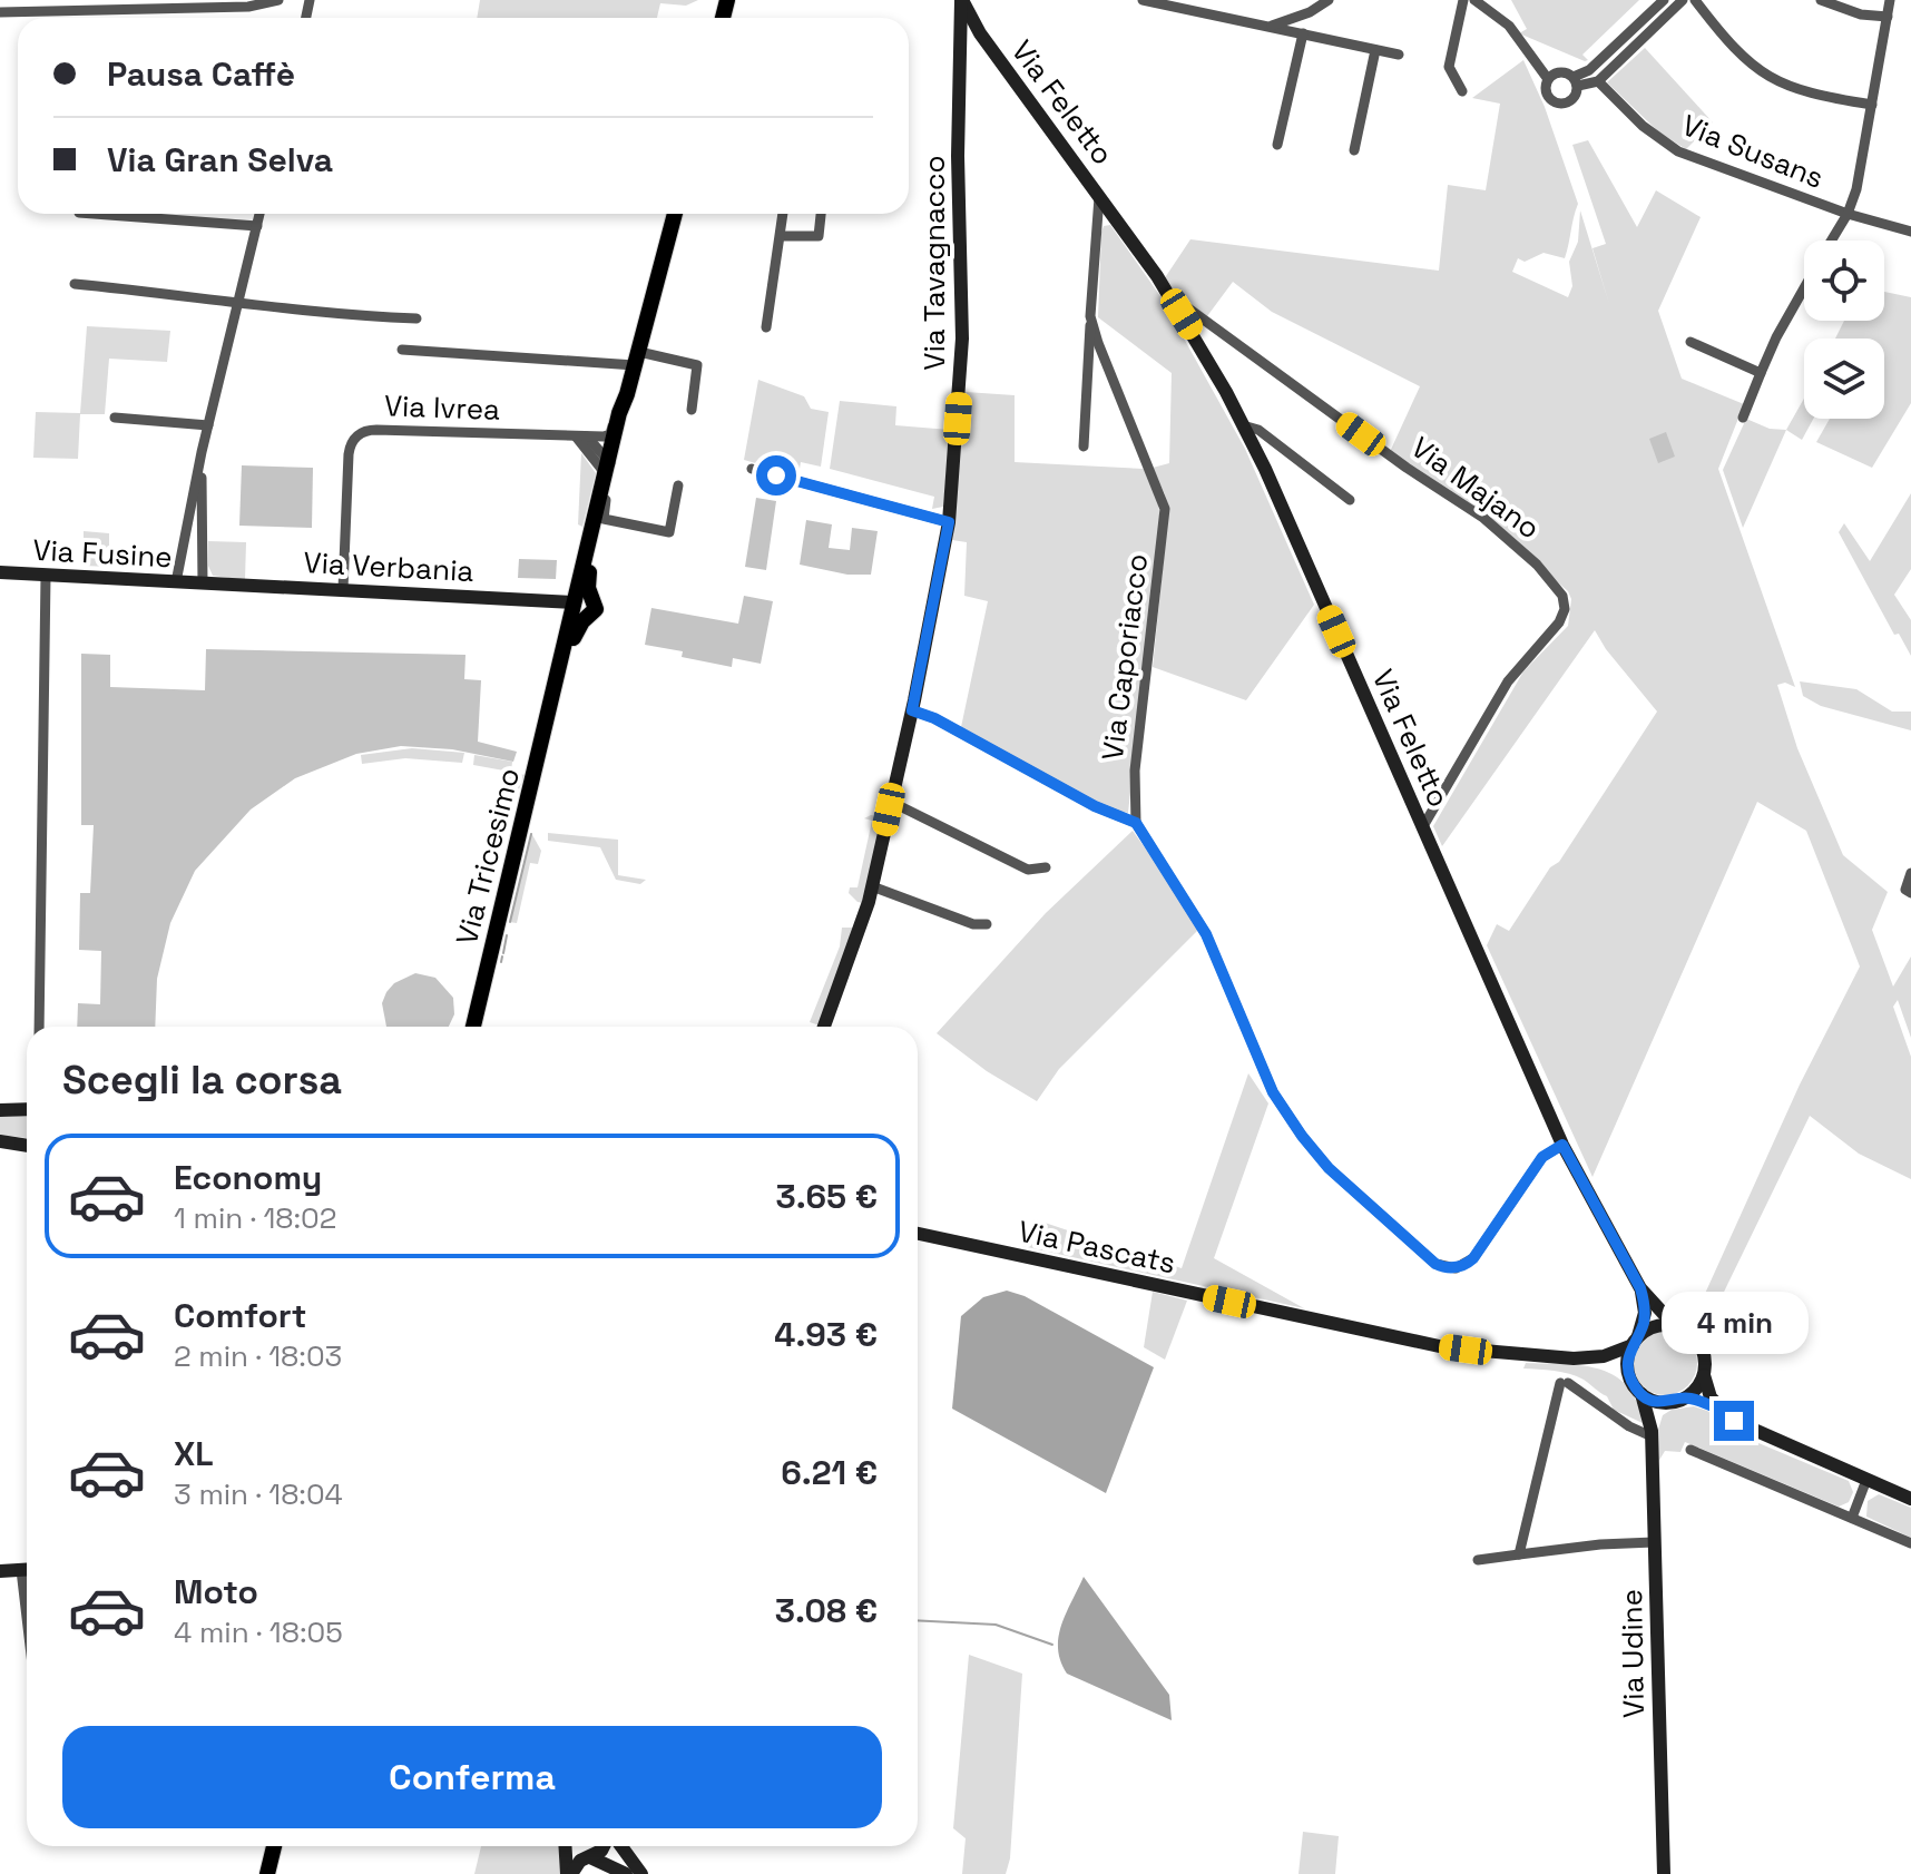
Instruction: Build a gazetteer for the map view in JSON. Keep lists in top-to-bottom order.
{
  "streets": {
    "main road": ["Via Tricesimo"],
    "street": [
      "Via Feletto",
      "Via Susans",
      "Via Tavagnacco",
      "Via Ivrea",
      "Via Majano",
      "Via Fusine",
      "Via Verbania",
      "Via Caporiacco",
      "Via Pascats",
      "Via Udine"
    ]
  },
  "crossings": [
    ["Via Feletto", "Via Tavagnacco"],
    ["Via Feletto", "Via Majano"],
    ["Via Feletto", "Via Caporiacco"],
    ["Via Feletto", "Via Pascats"],
    ["Via Feletto", "Via Udine"],
    ["Via Ivrea", "Via Verbania"],
    ["Via Fusine", "Via Verbania"],
    ["Via Verbania", "Via Tricesimo"],
    ["Via Pascats", "Via Udine"]
  ],
  "page": {
    "banner": ["Pausa Caffè", "Via Gran Selva"],
    "heading": "Scegli la corsa",
    "list": [
      {
        "name": "Economy",
        "note": "1 min · 18:02",
        "value": "3.65 €"
      },
      {
        "name": "Comfort",
        "note": "2 min · 18:03",
        "value": "4.93 €"
      },
      {
        "name": "XL",
        "note": "3 min · 18:04",
        "value": "6.21 €"
      },
      {
        "name": "Moto",
        "note": "4 min · 18:05",
        "value": "3.08 €"
      }
    ],
    "bubble": "4 min",
    "buttons": "Conferma"
  }
}
